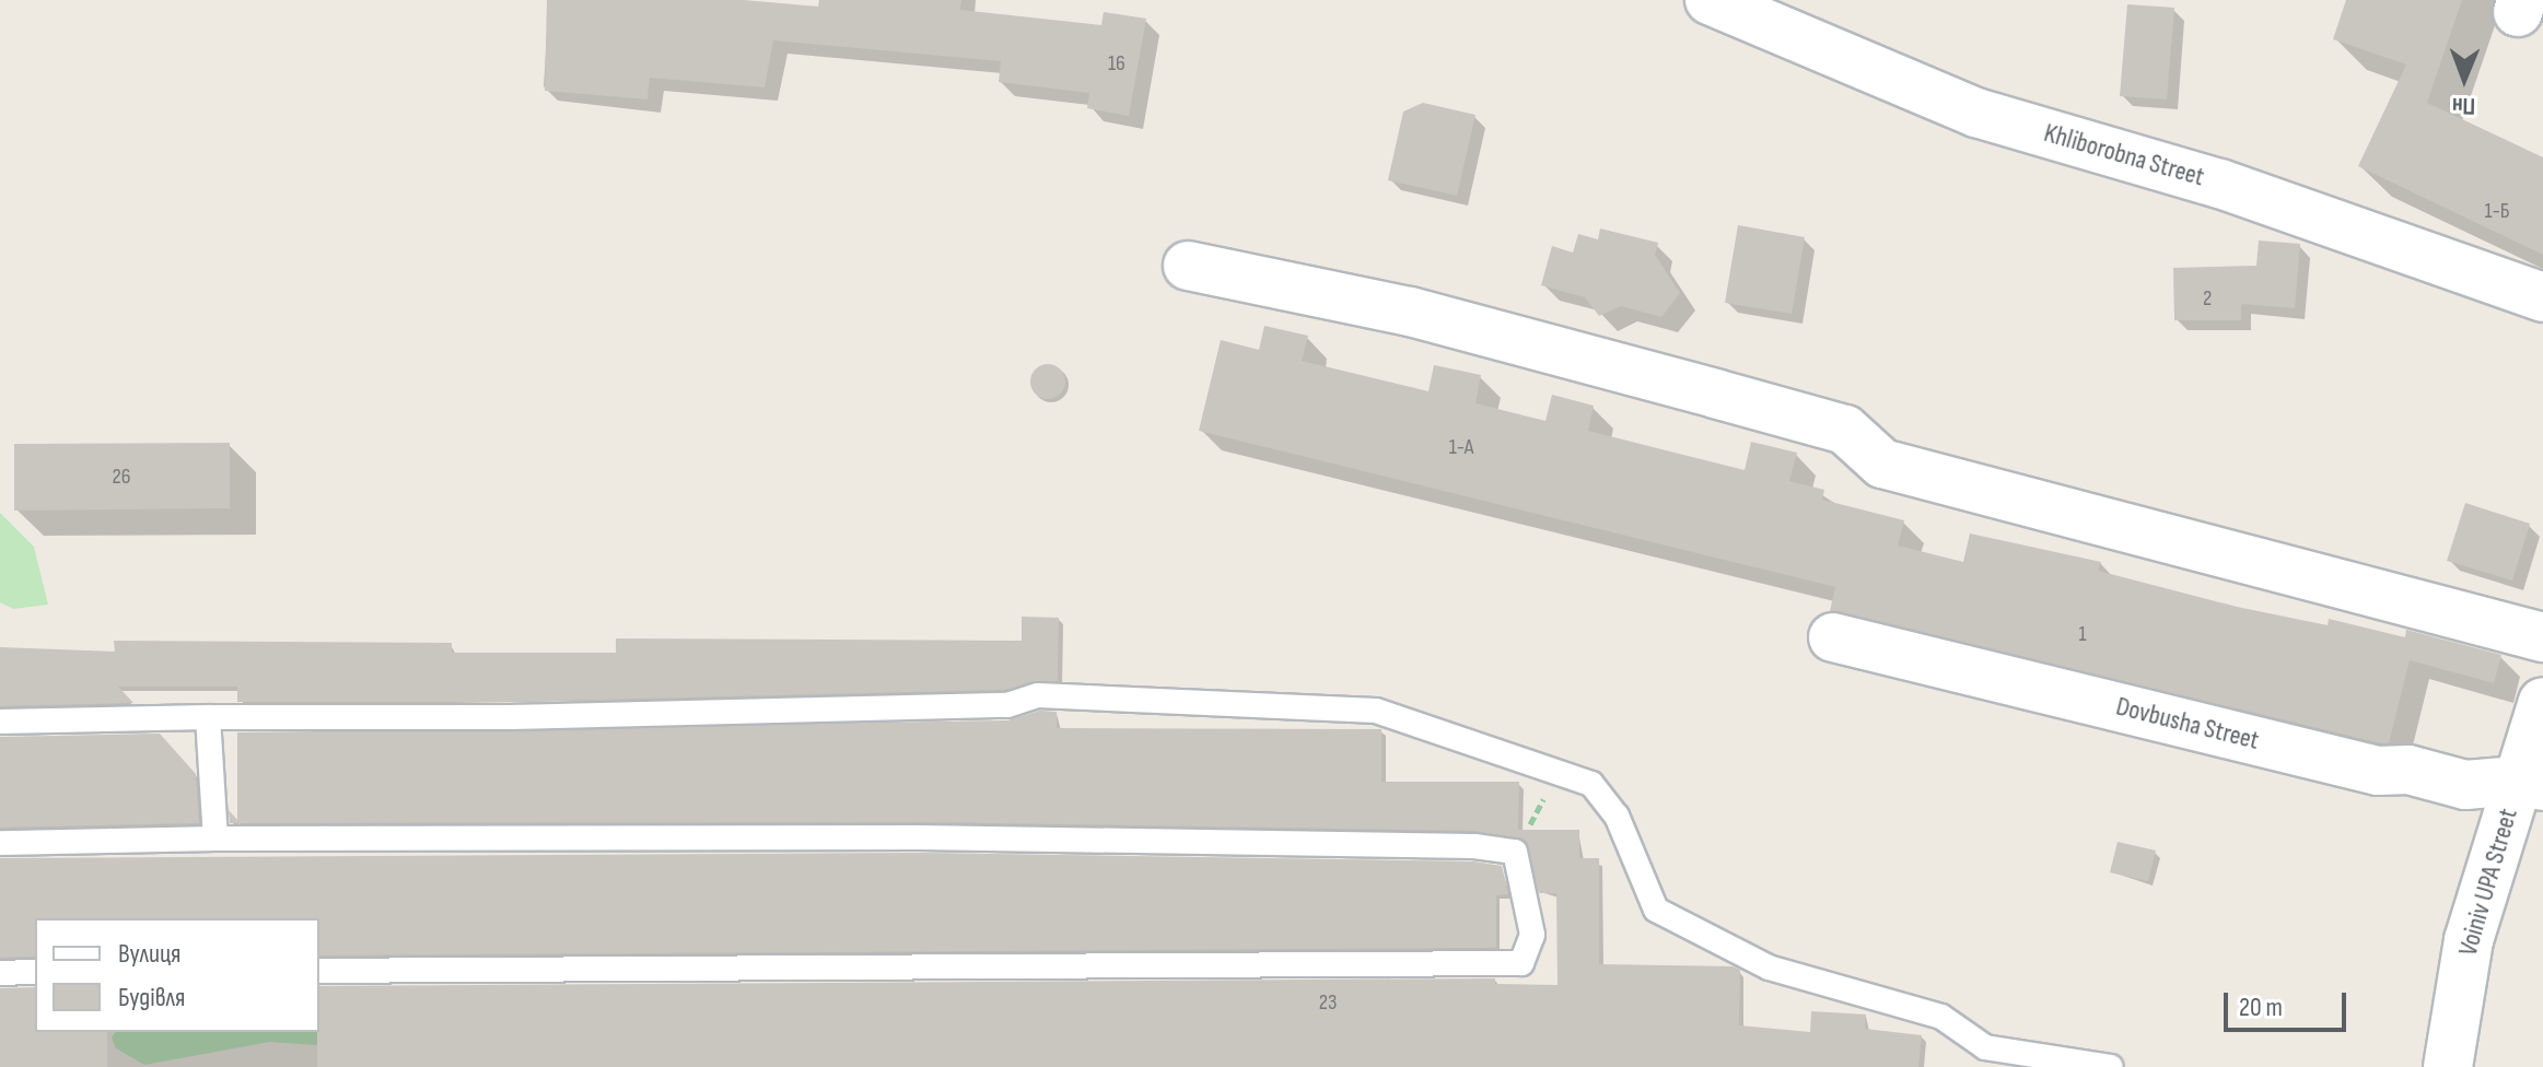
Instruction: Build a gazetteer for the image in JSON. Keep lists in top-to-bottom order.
{
  "streets": {
    "street": ["Khliborobna Street", "Dovbusha Street", "Voiniv UPA Street"]
  },
  "crossings": [
    ["Dovbusha Street", "Voiniv UPA Street"]
  ],
  "house_numbers": [
    "16",
    "1-Б",
    "2",
    "1-А",
    "26",
    "1",
    "23"
  ],
  "legend": ["Вулиця", "Будівля"],
  "scale_bar": "20 m",
  "north": "bottom"
}
